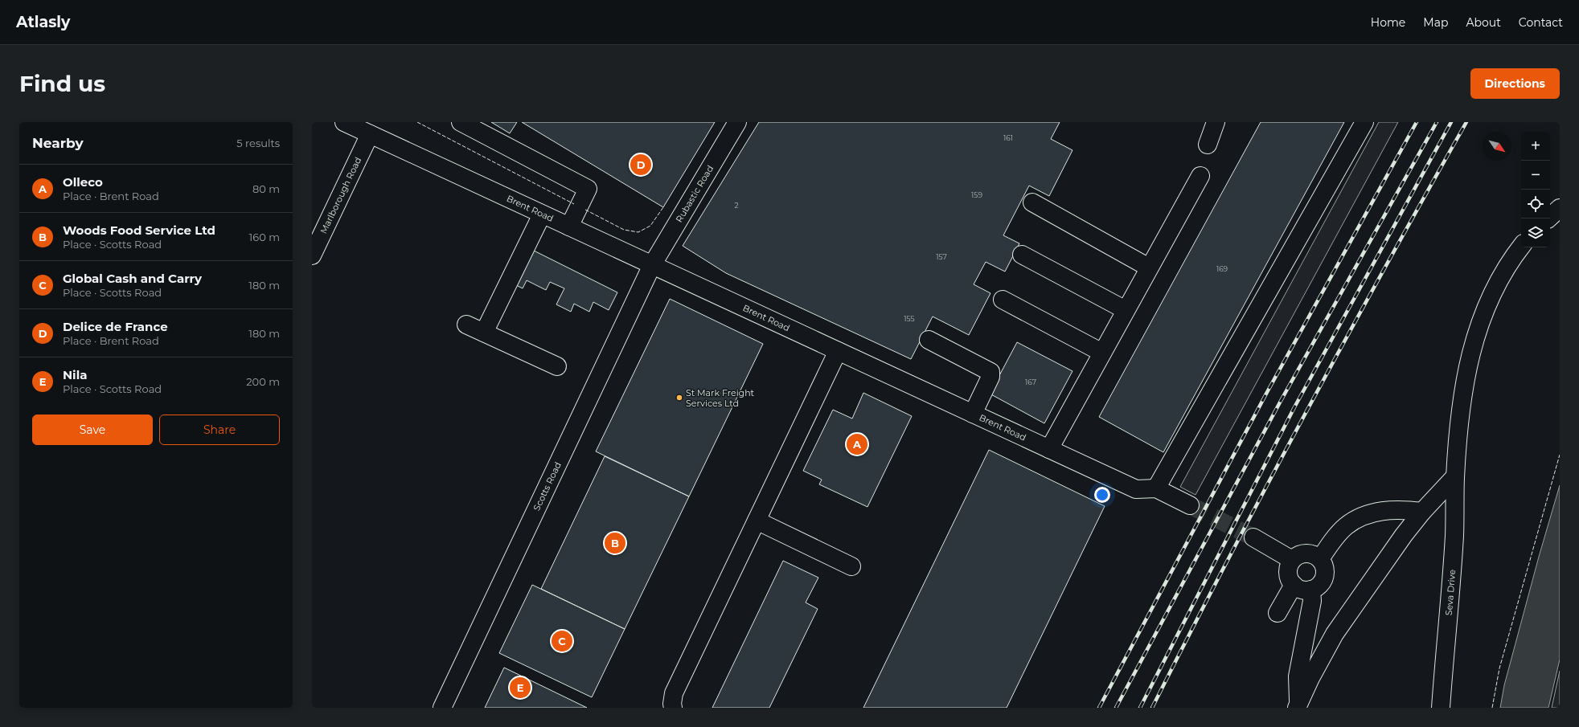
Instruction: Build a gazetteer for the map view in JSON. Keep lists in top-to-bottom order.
{
  "streets": {
    "street": [
      "Rubastic Road",
      "Marlborough Road",
      "Brent Road",
      "Scotts Road",
      "Seva Drive"
    ]
  },
  "crossings": [
    ["Rubastic Road", "Brent Road"],
    ["Rubastic Road", "Scotts Road"],
    ["Marlborough Road", "Brent Road"],
    ["Brent Road", "Scotts Road"]
  ],
  "places": ["St Mark Freight Services Ltd"],
  "house_numbers": [
    "161",
    "159",
    "2",
    "157",
    "169",
    "155",
    "167"
  ],
  "north": "bottom right",
  "page": {
    "header": "Atlasly",
    "nav": [
      "Home",
      "Map",
      "About",
      "Contact"
    ],
    "buttons": [
      "Directions",
      ["Save", "Share"]
    ],
    "title": "Find us",
    "heading": ["Nearby", "5 results"],
    "map_buttons": ["+", "−"],
    "pins": [
      "D",
      "A",
      "B",
      "C",
      "E"
    ],
    "list": [
      {
        "mark": "A",
        "name": "Olleco",
        "note": "Place · Brent Road",
        "value": "80 m"
      },
      {
        "mark": "B",
        "name": "Woods Food Service Ltd",
        "note": "Place · Scotts Road",
        "value": "160 m"
      },
      {
        "mark": "C",
        "name": "Global Cash and Carry",
        "note": "Place · Scotts Road",
        "value": "180 m"
      },
      {
        "mark": "D",
        "name": "Delice de France",
        "note": "Place · Brent Road",
        "value": "180 m"
      },
      {
        "mark": "E",
        "name": "Nila",
        "note": "Place · Scotts Road",
        "value": "200 m"
      }
    ]
  }
}
